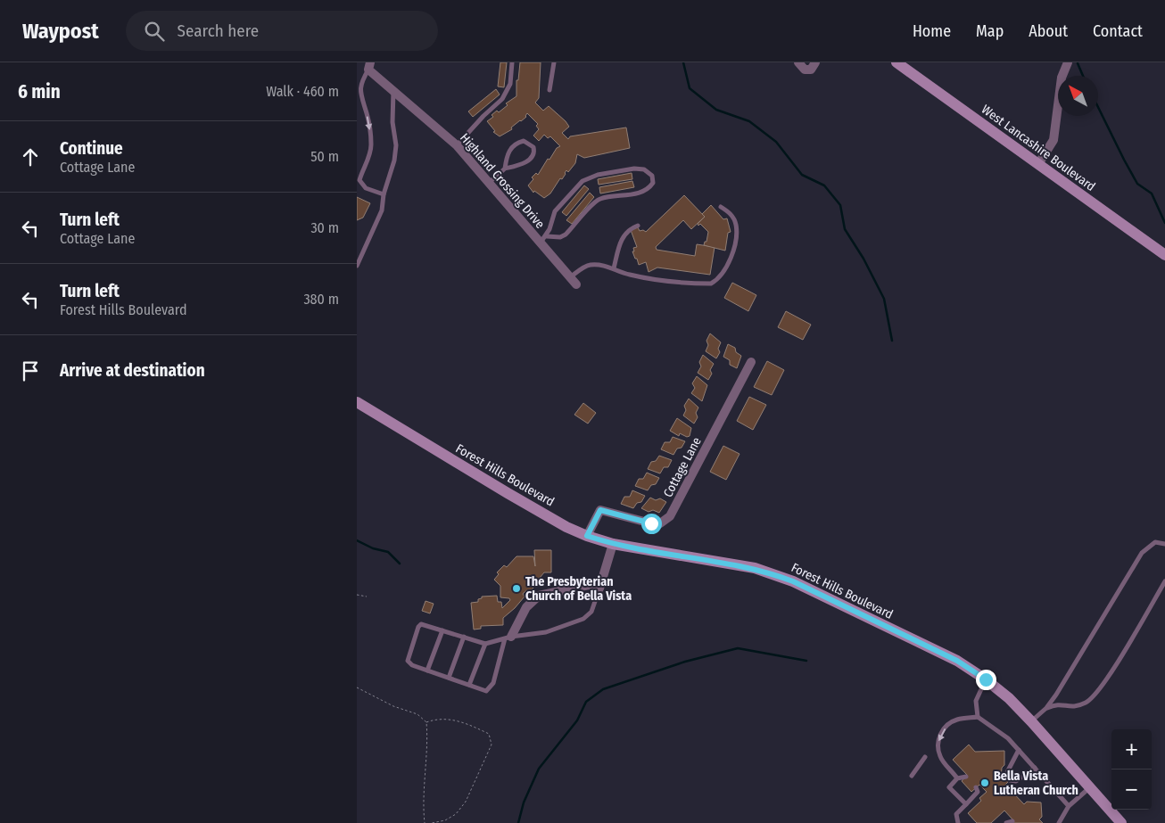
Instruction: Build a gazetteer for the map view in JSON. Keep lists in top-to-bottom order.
{
  "streets": {
    "main road": ["West Lancashire Boulevard", "Forest Hills Boulevard"],
    "street": ["Highland Crossing Drive", "Cottage Lane"]
  },
  "crossings": [
    ["Cottage Lane", "Forest Hills Boulevard"]
  ],
  "places": ["The Presbyterian Church of Bella Vista", "Bella Vista Lutheran Church"],
  "north": "top left",
  "page": {
    "header": "Waypost",
    "search": "Search here",
    "nav": [
      "Home",
      "Map",
      "About",
      "Contact"
    ],
    "heading": ["6 min", "Walk · 460 m"],
    "list": [
      ["Continue", "Cottage Lane", "50 m"],
      ["Turn left", "Cottage Lane", "30 m"],
      ["Turn left", "Forest Hills Boulevard", "380 m"],
      "Arrive at destination"
    ],
    "map_buttons": ["+", "−"]
  }
}
